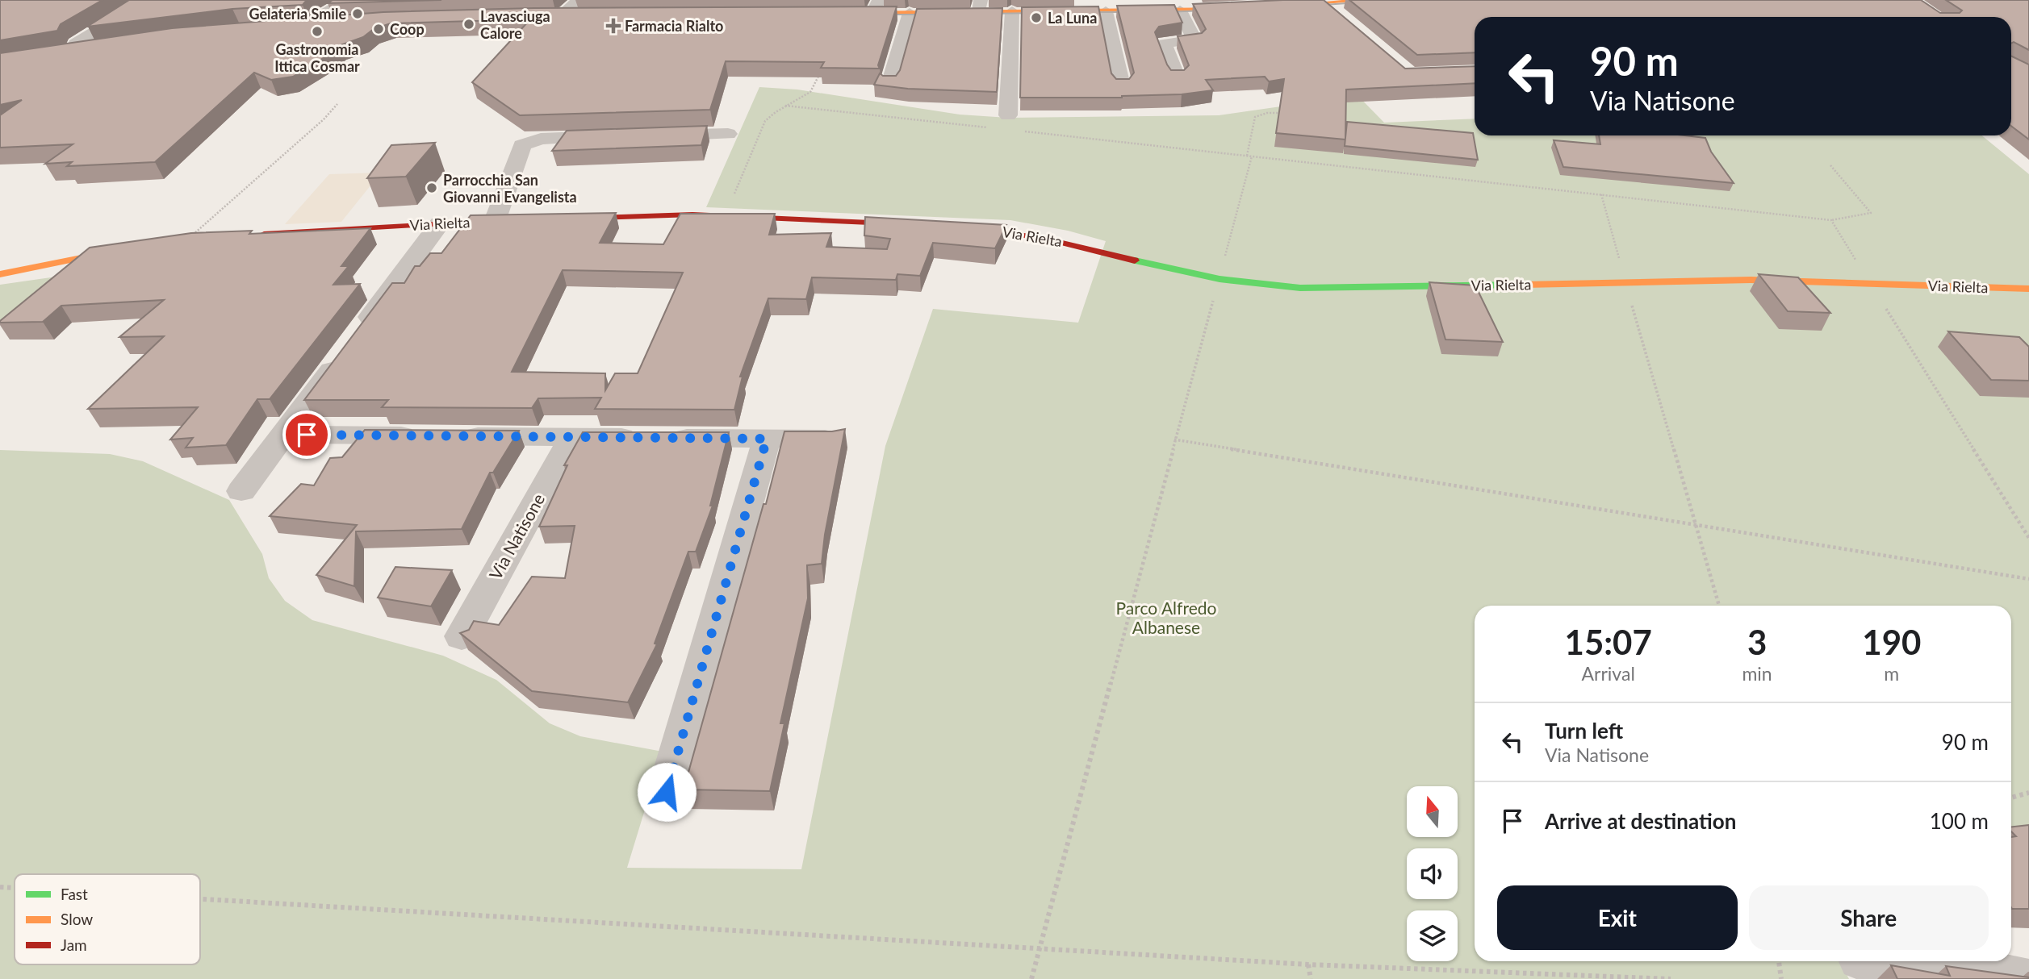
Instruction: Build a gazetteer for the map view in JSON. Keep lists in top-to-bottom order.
{
  "streets": {
    "street": ["Via Rielta", "Via Natisone"]
  },
  "parks": ["Parco Alfredo Albanese"],
  "places": {
    "other": [
      "Gelateria Smile",
      "La Luna",
      "Lavasciuga Calore",
      "Coop",
      "Gastronomia Ittica Cosmar",
      "Parrocchia San Giovanni Evangelista"
    ],
    "health": ["Farmacia Rialto"]
  },
  "legend": ["Fast", "Slow", "Jam"],
  "north": "top",
  "page": {
    "turn": ["90 m", "Via Natisone"],
    "eta": [
      "15:07",
      "Arrival",
      "3",
      "min",
      "190",
      "m"
    ],
    "list": [
      {
        "name": "Turn left",
        "note": "Via Natisone",
        "value": "90 m"
      },
      {
        "name": "Arrive at destination",
        "value": "100 m"
      }
    ],
    "buttons": ["Exit", "Share"]
  }
}
